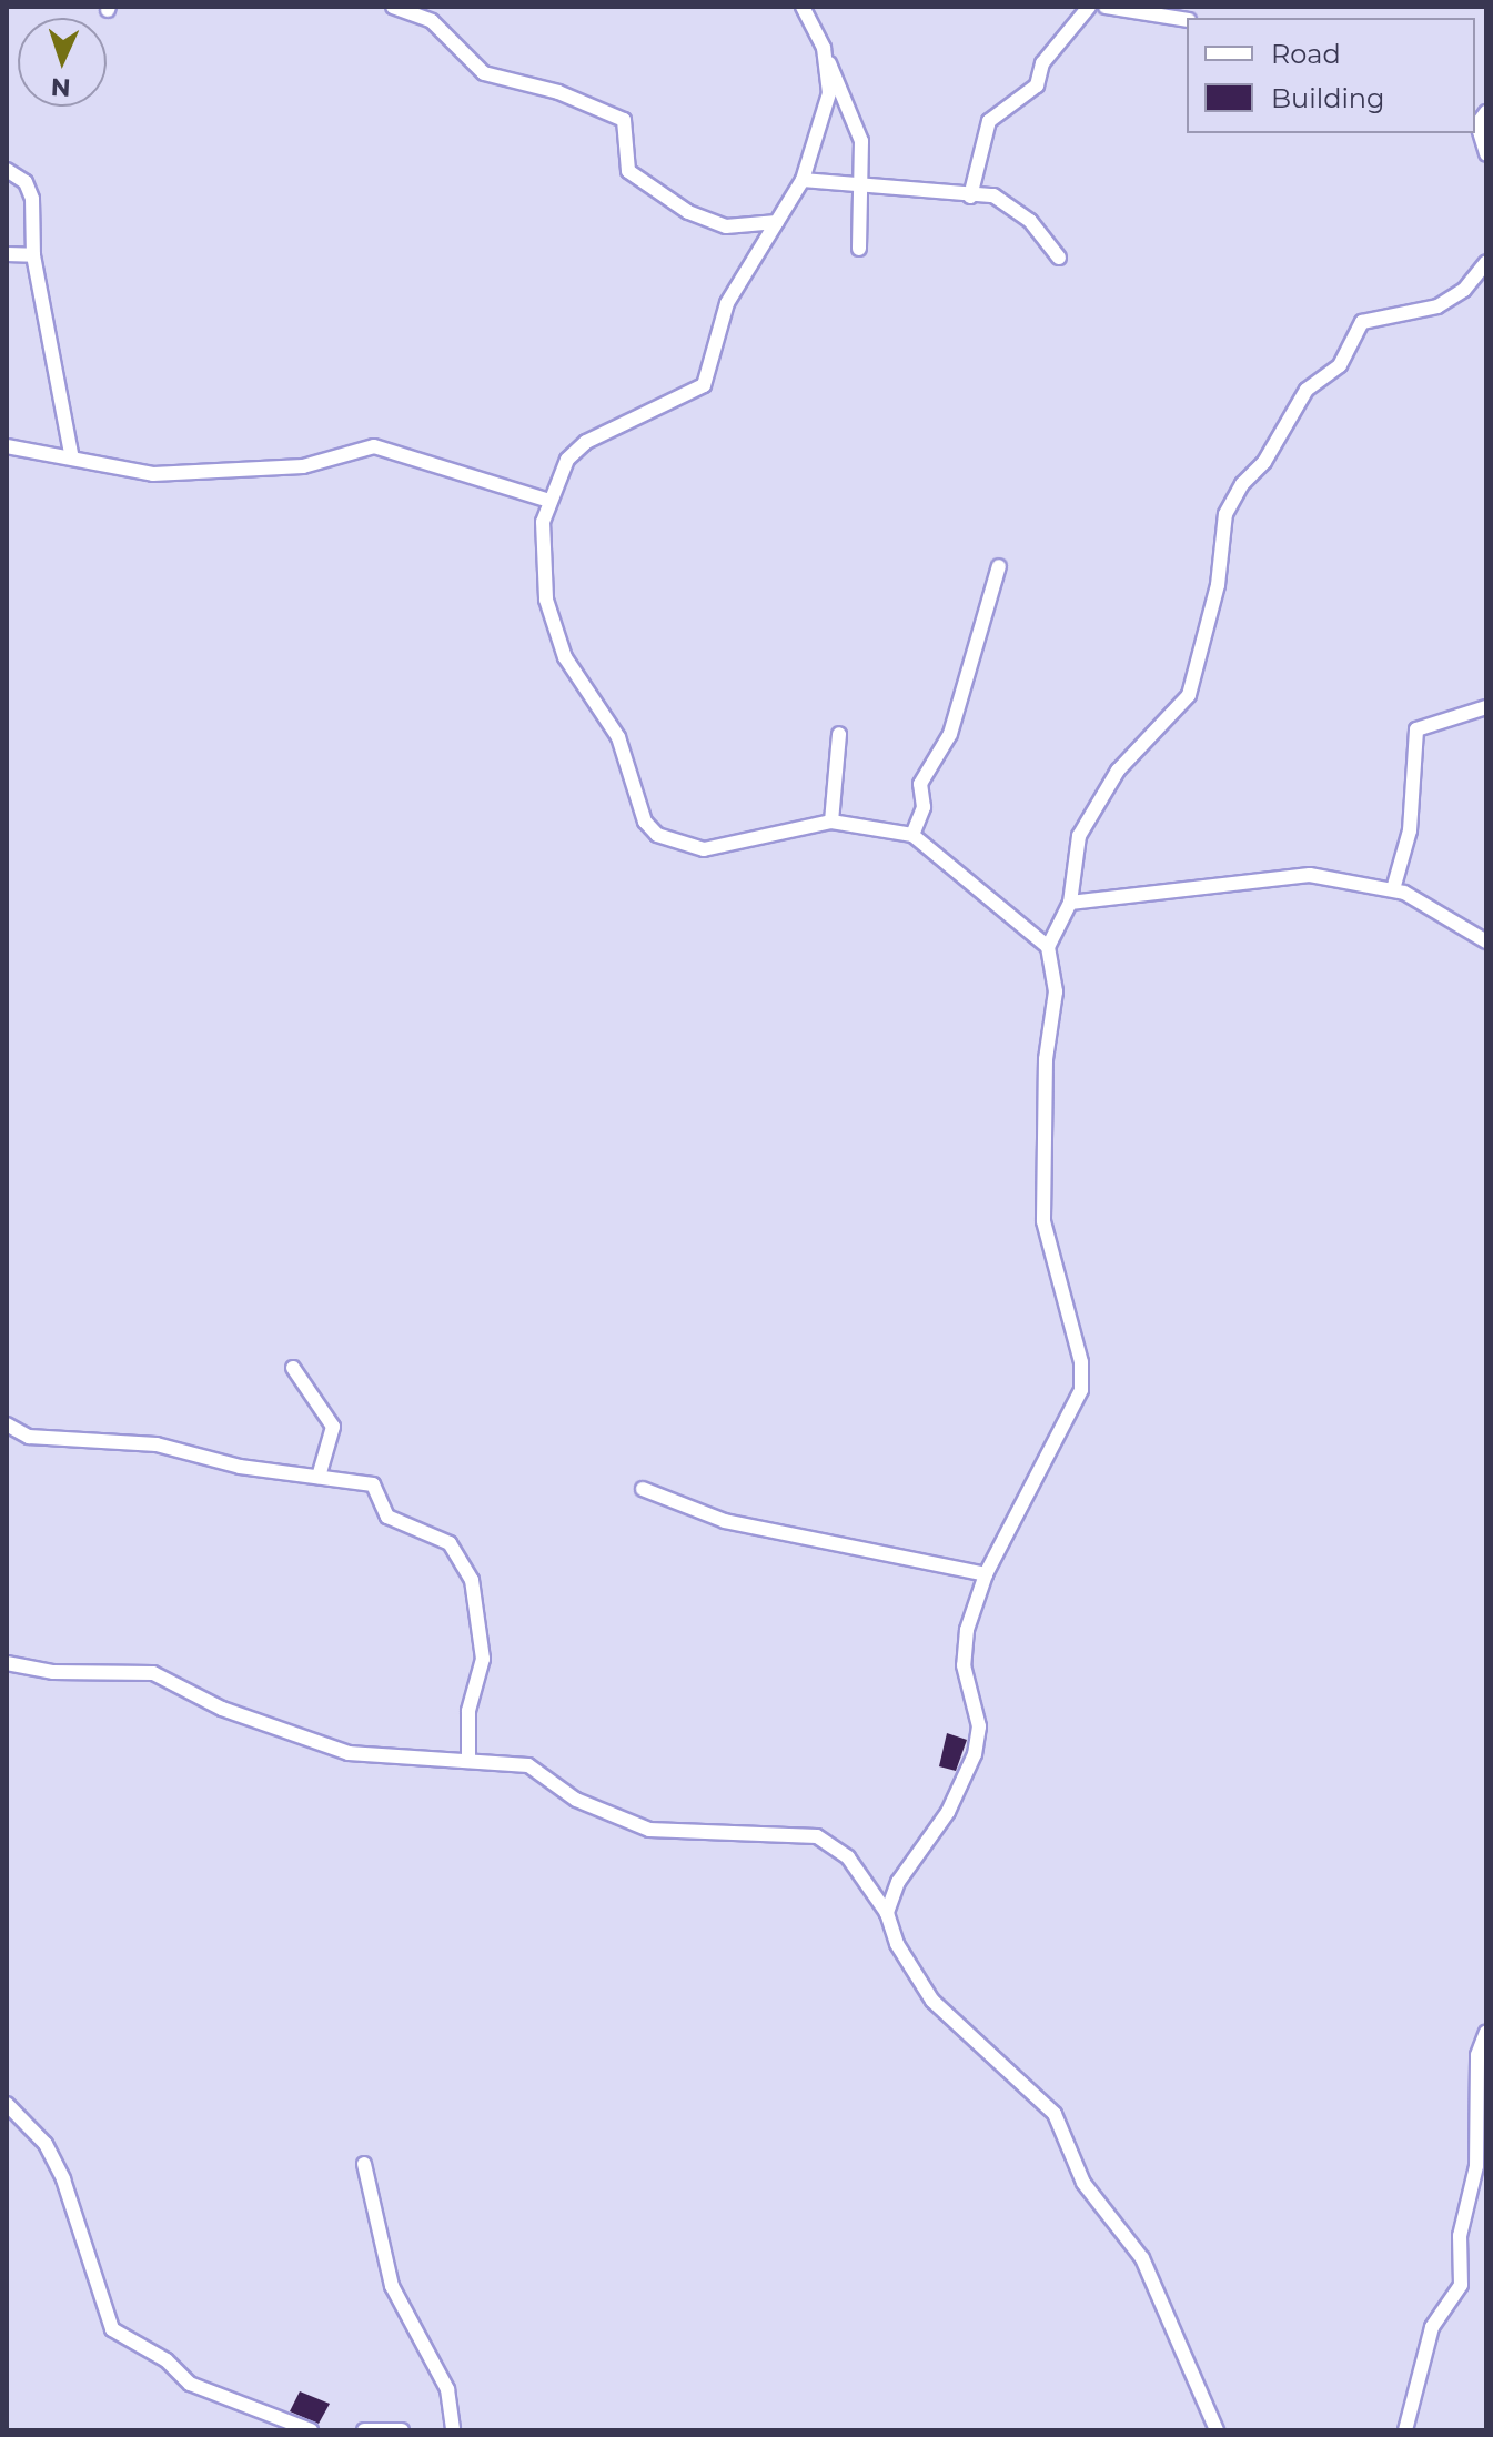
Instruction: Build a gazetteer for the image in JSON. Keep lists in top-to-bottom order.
{
  "legend": ["Road", "Building"],
  "north": "bottom"
}
